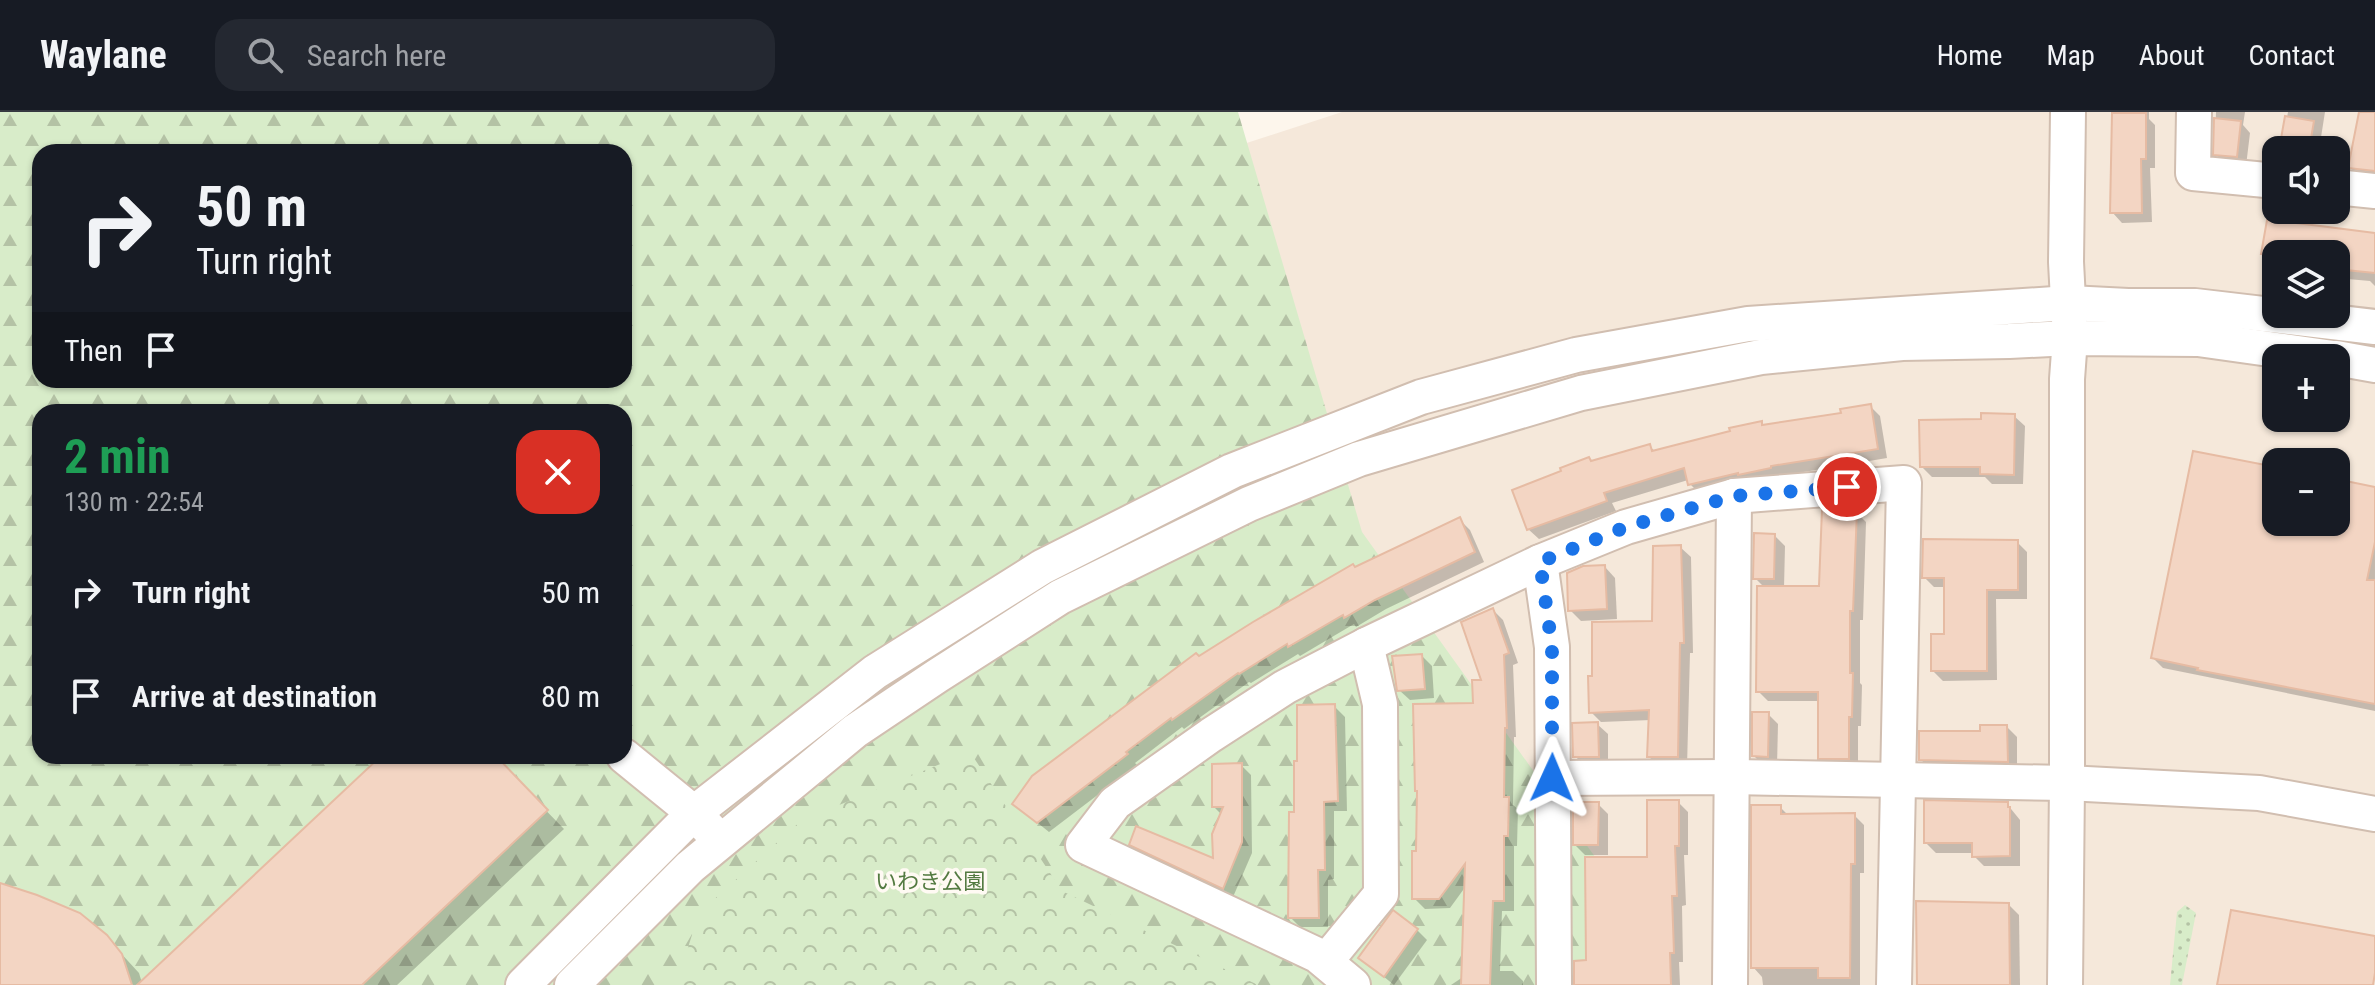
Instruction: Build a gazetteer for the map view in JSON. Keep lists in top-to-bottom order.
{
  "parks": ["いわき公園"],
  "page": {
    "header": "Waylane",
    "search": "Search here",
    "nav": [
      "Home",
      "Map",
      "About",
      "Contact"
    ],
    "map_buttons": ["+", "−"],
    "turn": ["50 m", "Turn right"],
    "then": "Then",
    "heading": ["2 min", "130 m · 22:54"],
    "list": [
      {
        "name": "Turn right",
        "value": "50 m"
      },
      {
        "name": "Arrive at destination",
        "value": "80 m"
      }
    ]
  }
}
